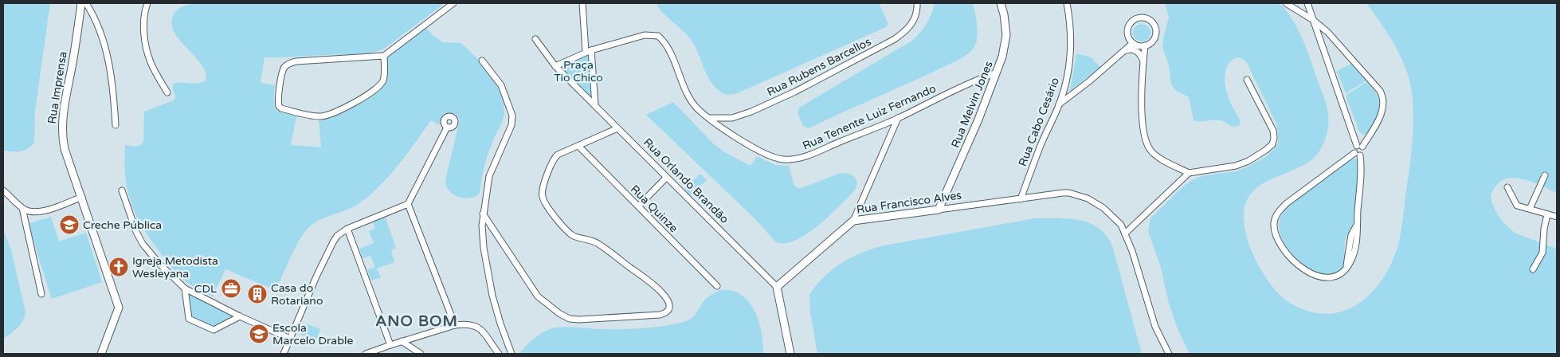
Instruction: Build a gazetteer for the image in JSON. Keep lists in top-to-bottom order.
{
  "streets": {
    "street": [
      "Rua Rubens Barcellos",
      "Rua Imprensa",
      "Rua Melvin Jones",
      "Rua Tenente Luiz Fernando",
      "Rua Cabo Cesário",
      "Rua Orlando Brandão",
      "Rua Francisco Alves",
      "Rua Quinze"
    ]
  },
  "crossings": [
    ["Rua Rubens Barcellos", "Rua Tenente Luiz Fernando"],
    ["Rua Melvin Jones", "Rua Tenente Luiz Fernando"],
    ["Rua Melvin Jones", "Rua Francisco Alves"],
    ["Rua Cabo Cesário", "Rua Francisco Alves"],
    ["Rua Orlando Brandão", "Rua Francisco Alves"]
  ],
  "districts": ["ANO BOM"],
  "parks": ["Praça Tio Chico"],
  "places": {
    "school or university": ["Creche Pública", "Escola Marcelo Drable"],
    "church": ["Igreja Metodista Wesleyana"],
    "office": ["CDL"],
    "building": ["Casa do Rotariano"]
  }
}
